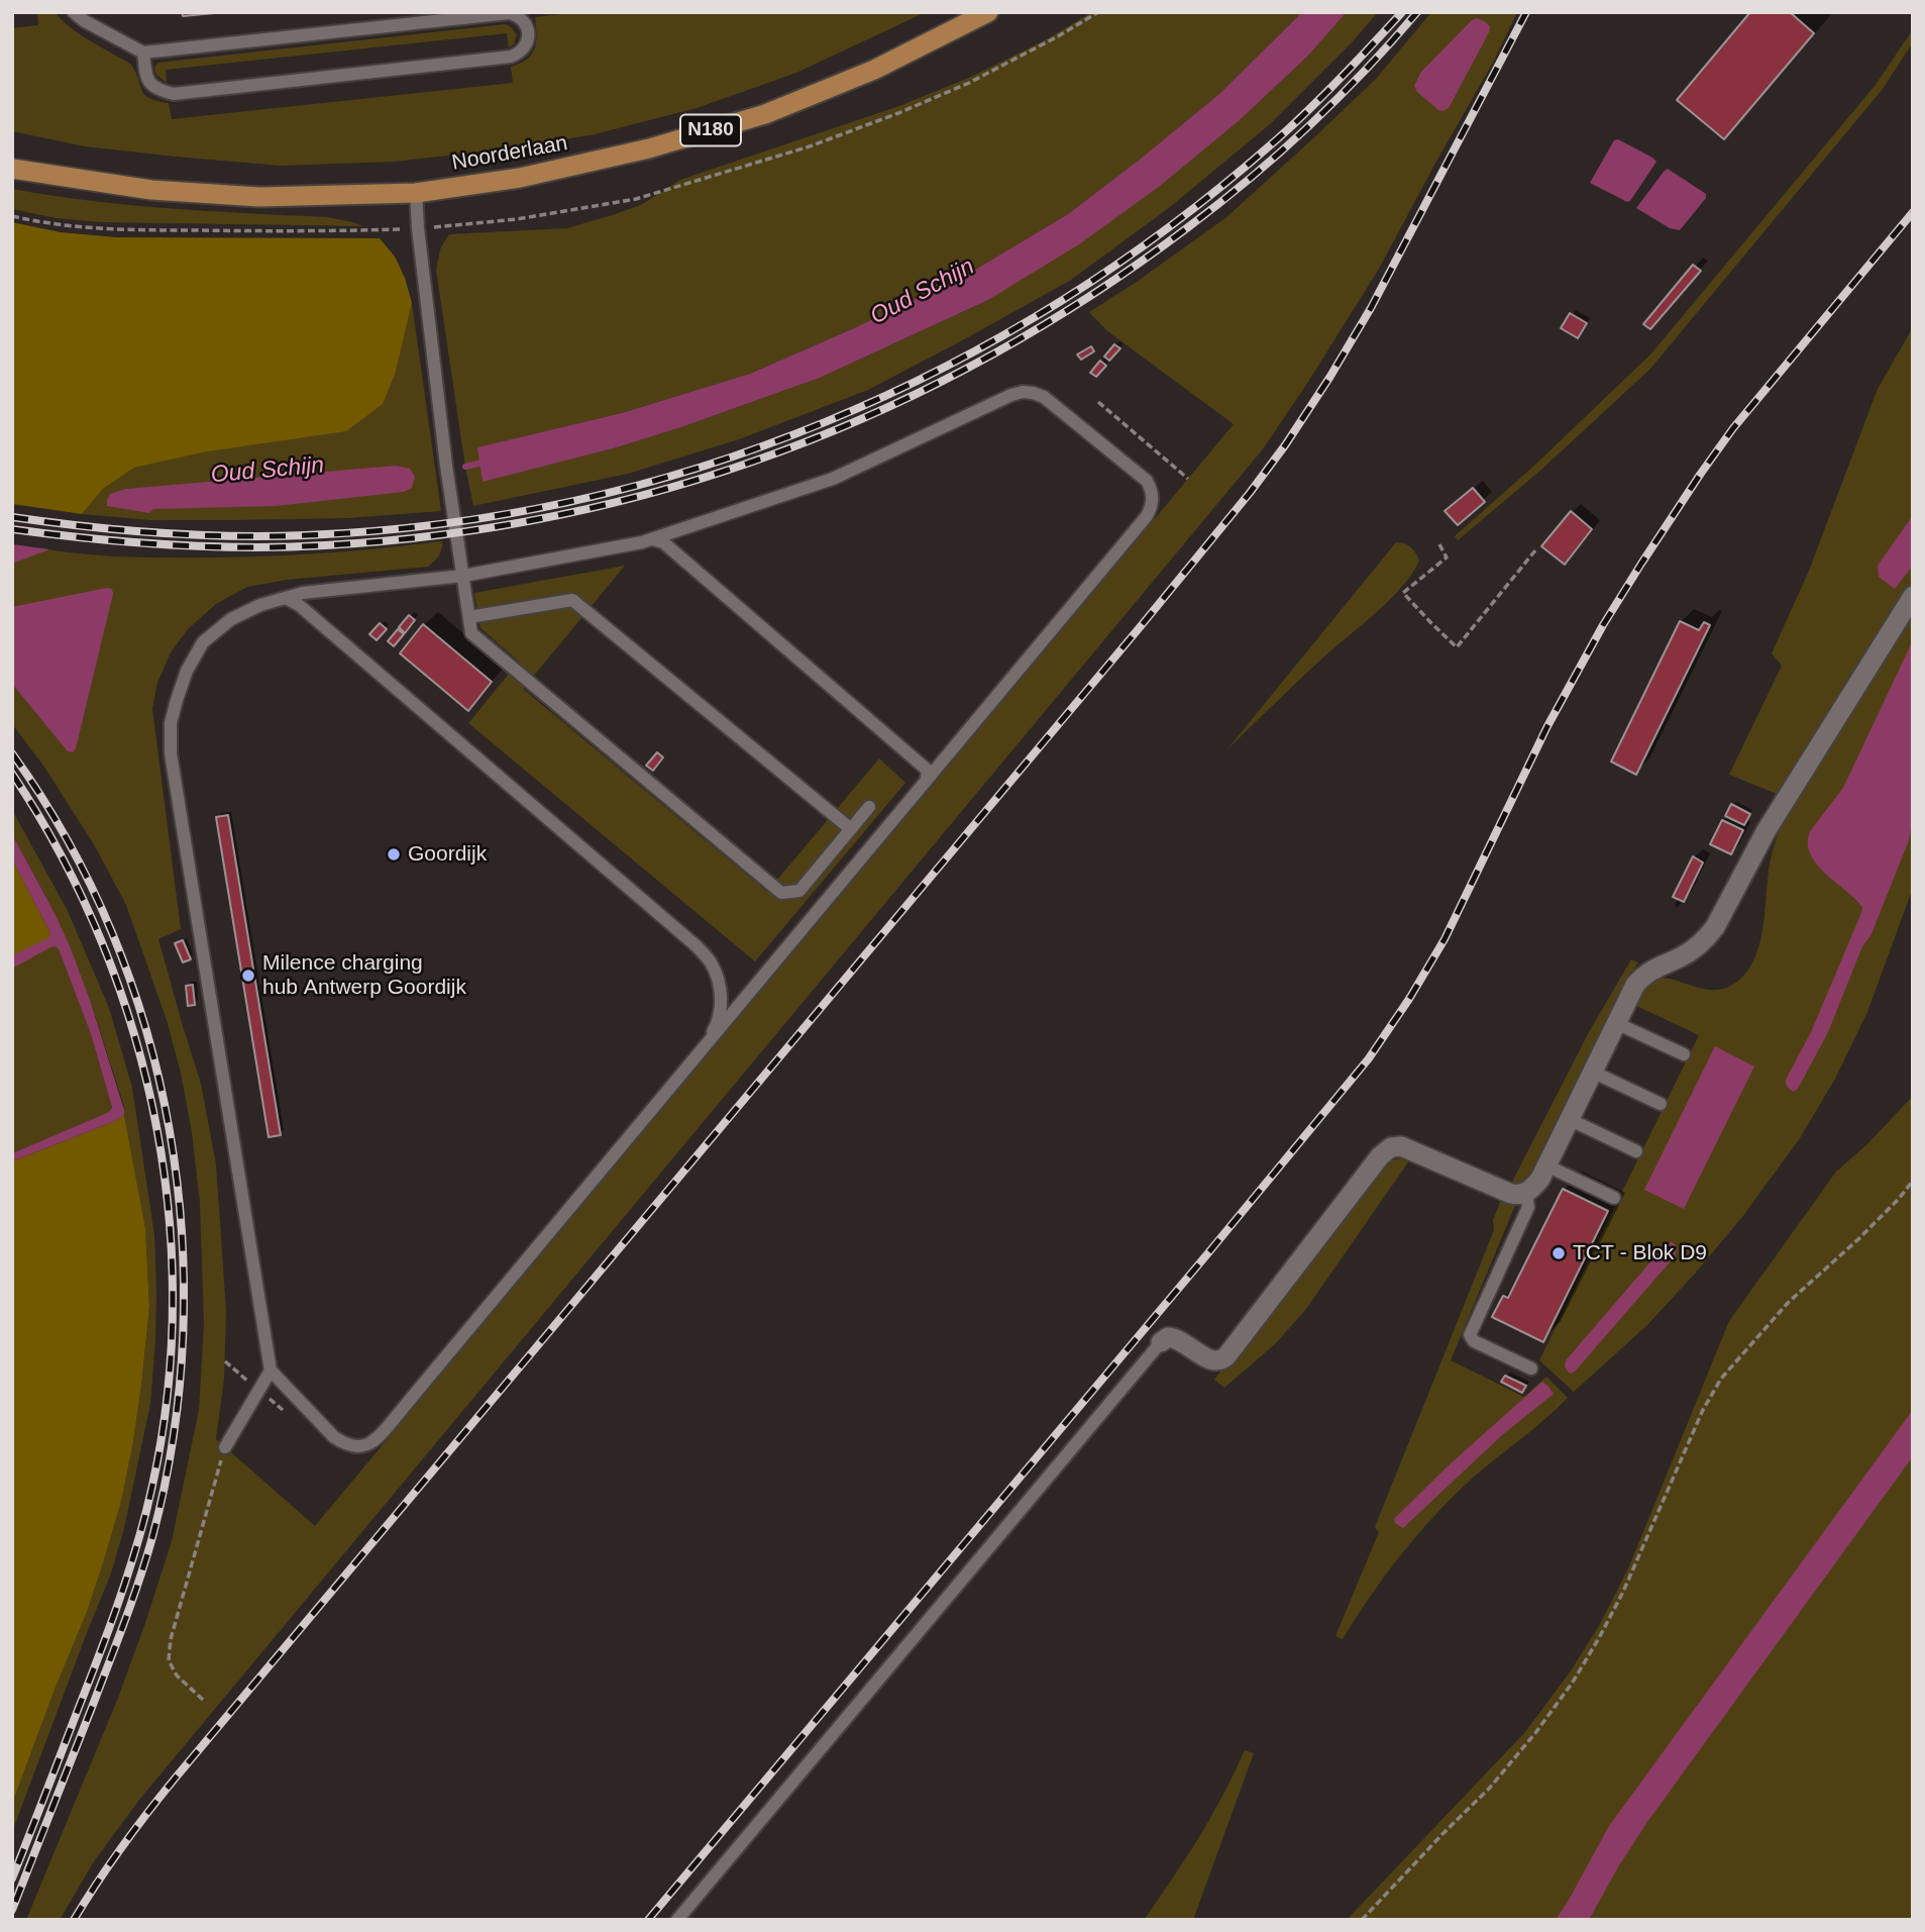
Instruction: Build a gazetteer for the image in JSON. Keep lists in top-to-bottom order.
{
  "streets": {
    "main road": ["N180", "Noorderlaan"]
  },
  "water": ["Oud Schijn"],
  "places": ["Goordijk", "Milence charging hub Antwerp Goordijk", "TCT - Blok D9"]
}
